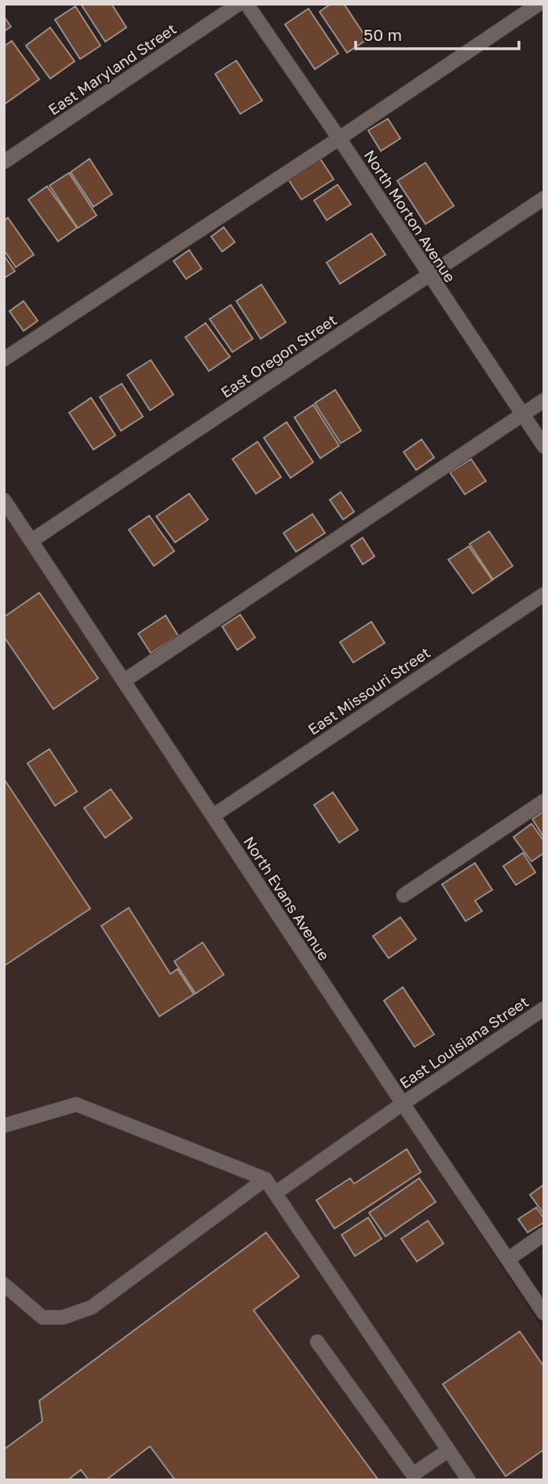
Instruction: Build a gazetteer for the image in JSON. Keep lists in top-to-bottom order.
{
  "streets": {
    "street": [
      "East Maryland Street",
      "North Morton Avenue",
      "East Oregon Street",
      "East Missouri Street",
      "North Evans Avenue",
      "East Louisiana Street"
    ]
  },
  "crossings": [
    ["North Morton Avenue", "East Oregon Street"],
    ["East Oregon Street", "North Evans Avenue"],
    ["East Missouri Street", "North Evans Avenue"],
    ["North Evans Avenue", "East Louisiana Street"]
  ],
  "scale_bar": "50 m"
}
